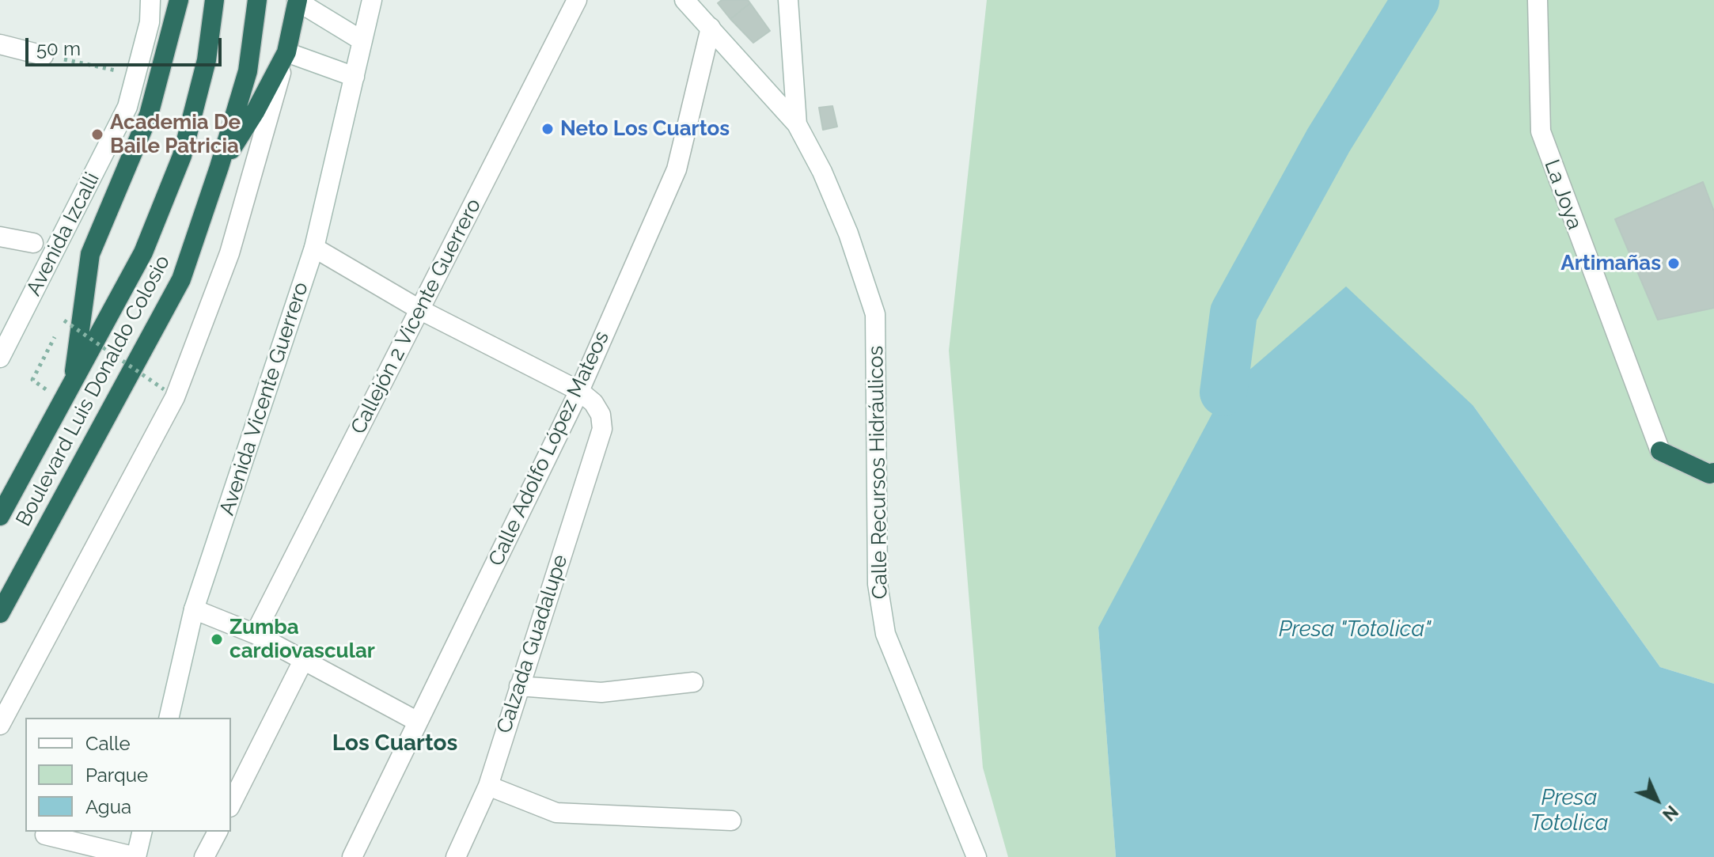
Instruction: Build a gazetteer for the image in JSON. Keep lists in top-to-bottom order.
{
  "streets": {
    "highway": ["Boulevard Luis Donaldo Colosio"],
    "street": [
      "La Joya",
      "Avenida Izcalli",
      "Callejón 2 Vicente Guerrero",
      "Avenida Vicente Guerrero",
      "Calle Adolfo López Mateos",
      "Calle Recursos Hidráulicos",
      "Calzada Guadalupe"
    ]
  },
  "crossings": [
    ["Calle Adolfo López Mateos", "Calzada Guadalupe"]
  ],
  "districts": ["Los Cuartos"],
  "water": ["Presa \"Totolica\"", "Presa Totolica"],
  "places": [
    "Neto Los Cuartos",
    "Academia De Baile Patricia",
    "Artimañas",
    "Zumba cardiovascular"
  ],
  "legend": ["Calle", "Parque", "Agua"],
  "scale_bar": "50 m",
  "north": "bottom right"
}
